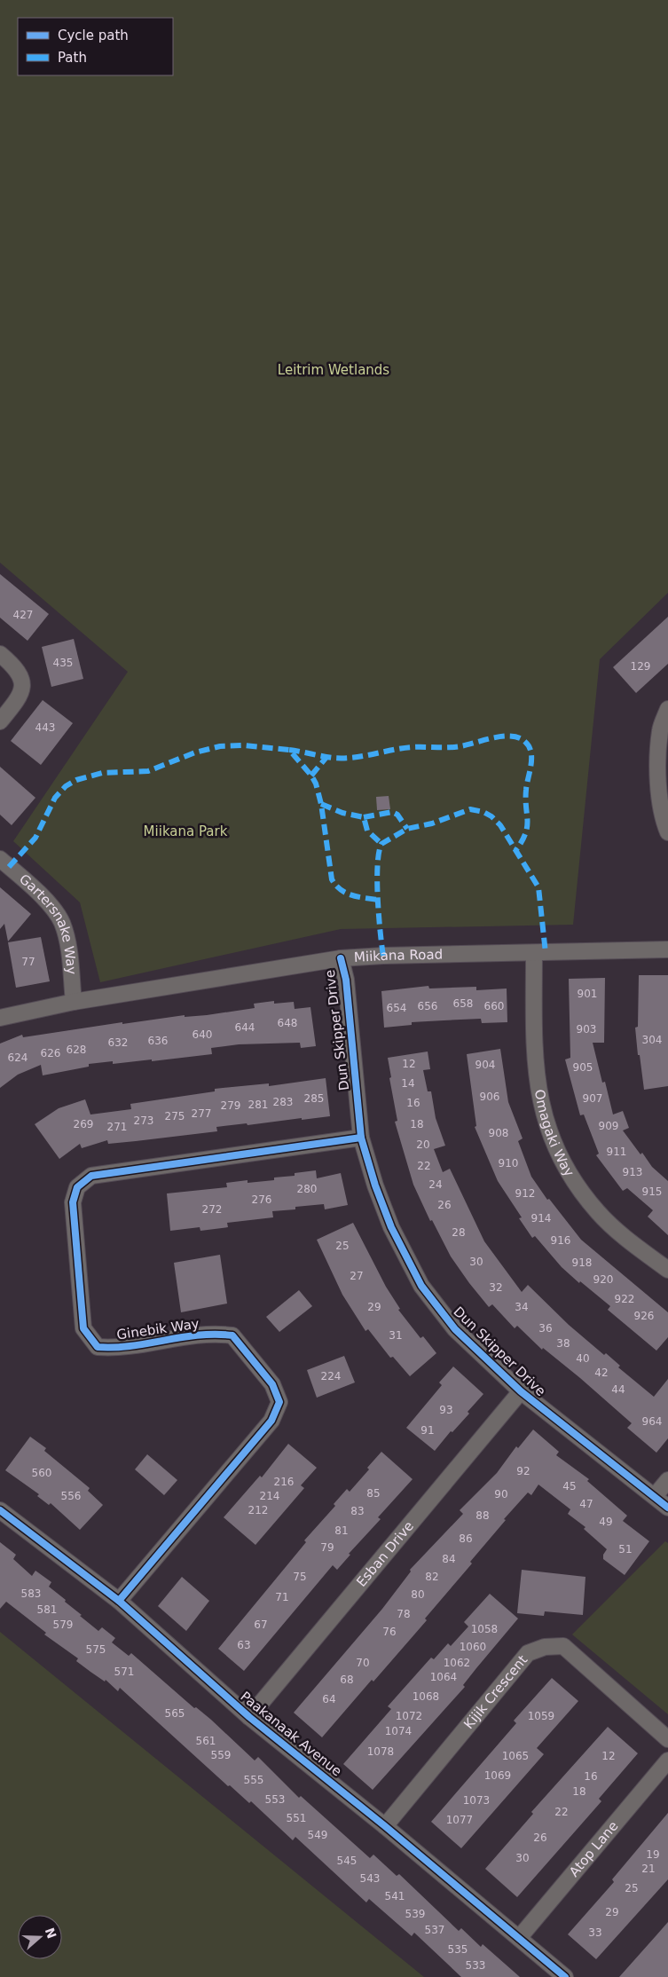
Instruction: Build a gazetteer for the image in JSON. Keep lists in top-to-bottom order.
{
  "streets": {
    "street": [
      "Gartersnake Way",
      "Miikana Road",
      "Dun Skipper Drive",
      "Omagaki Way",
      "Ginebik Way",
      "Esban Drive",
      "Kijik Crescent",
      "Paakanaak Avenue",
      "Atop Lane"
    ]
  },
  "crossings": [
    ["Gartersnake Way", "Miikana Road"],
    ["Miikana Road", "Dun Skipper Drive"],
    ["Miikana Road", "Omagaki Way"],
    ["Dun Skipper Drive", "Ginebik Way"],
    ["Dun Skipper Drive", "Esban Drive"],
    ["Ginebik Way", "Paakanaak Avenue"],
    ["Esban Drive", "Paakanaak Avenue"],
    ["Kijik Crescent", "Paakanaak Avenue"],
    ["Paakanaak Avenue", "Atop Lane"]
  ],
  "parks": ["Leitrim Wetlands", "Miikana Park"],
  "house_numbers": [
    "427",
    "435",
    "129",
    "443",
    "77",
    "901",
    "658",
    "656",
    "660",
    "654",
    "648",
    "644",
    "903",
    "640",
    "304",
    "636",
    "632",
    "628",
    "626",
    "624",
    "12",
    "904",
    "905",
    "14",
    "906",
    "285",
    "907",
    "283",
    "16",
    "281",
    "279",
    "277",
    "275",
    "273",
    "269",
    "18",
    "909",
    "271",
    "908",
    "20",
    "911",
    "910",
    "22",
    "913",
    "24",
    "280",
    "915",
    "912",
    "276",
    "26",
    "272",
    "914",
    "28",
    "916",
    "25",
    "30",
    "918",
    "27",
    "920",
    "32",
    "922",
    "29",
    "34",
    "926",
    "36",
    "31",
    "38",
    "40",
    "42",
    "224",
    "44",
    "93",
    "964",
    "91",
    "92",
    "560",
    "216",
    "45",
    "85",
    "90",
    "556",
    "214",
    "47",
    "212",
    "83",
    "88",
    "49",
    "81",
    "86",
    "79",
    "51",
    "84",
    "75",
    "82",
    "583",
    "80",
    "71",
    "581",
    "78",
    "579",
    "67",
    "1058",
    "76",
    "63",
    "1060",
    "575",
    "70",
    "1062",
    "571",
    "1064",
    "68",
    "1068",
    "64",
    "565",
    "1072",
    "1059",
    "1074",
    "561",
    "1078",
    "559",
    "1065",
    "12",
    "1069",
    "16",
    "555",
    "18",
    "553",
    "1073",
    "22",
    "551",
    "1077",
    "549",
    "26",
    "19",
    "30",
    "545",
    "21",
    "543",
    "25",
    "541",
    "29",
    "539",
    "537",
    "33",
    "535",
    "533"
  ],
  "legend": ["Cycle path", "Path"],
  "north": "right"
}
